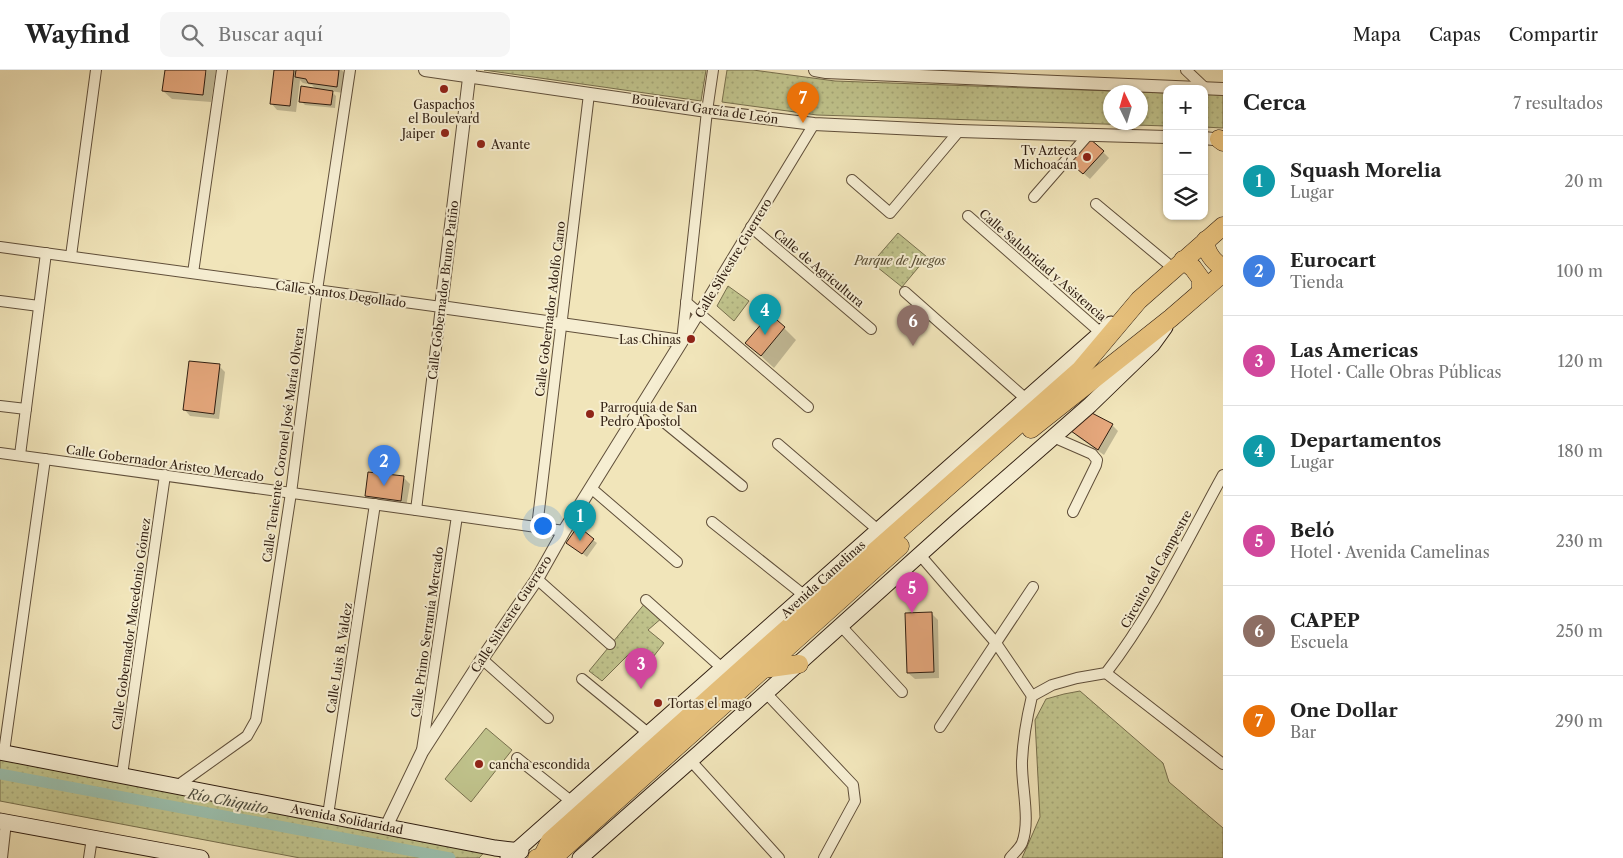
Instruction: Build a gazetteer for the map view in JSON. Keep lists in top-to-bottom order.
{
  "streets": {
    "highway": ["Avenida Camelinas"],
    "main road": ["Avenida Solidaridad"],
    "street": [
      "Boulevard García de León",
      "Calle Silvestre Guerrero",
      "Calle Salubridad y Asistencia",
      "Calle de Agricultura",
      "Calle Gobernador Bruno Patiño",
      "Calle Santos Degollado",
      "Calle Gobernador Adolfo Cano",
      "Calle Teniente Coronel José María Olvera",
      "Calle Gobernador Aristeo Mercado",
      "Circuito del Campestre",
      "Calle Gobernador Macedonio Gómez",
      "Calle Primo Serranía Mercado",
      "Calle Luis B. Valdez"
    ]
  },
  "crossings": [
    ["Boulevard García de León", "Calle Silvestre Guerrero"],
    ["Boulevard García de León", "Calle Gobernador Bruno Patiño"],
    ["Boulevard García de León", "Calle Gobernador Adolfo Cano"],
    ["Calle Silvestre Guerrero", "Calle de Agricultura"],
    ["Calle Silvestre Guerrero", "Calle Santos Degollado"],
    ["Calle Silvestre Guerrero", "Calle Gobernador Aristeo Mercado"],
    ["Calle Silvestre Guerrero", "Calle Primo Serranía Mercado"],
    ["Calle Silvestre Guerrero", "Avenida Solidaridad"],
    ["Calle Salubridad y Asistencia", "Avenida Camelinas"],
    ["Calle Gobernador Bruno Patiño", "Calle Santos Degollado"],
    ["Calle Gobernador Bruno Patiño", "Calle Gobernador Aristeo Mercado"],
    ["Calle Santos Degollado", "Calle Gobernador Adolfo Cano"],
    ["Calle Santos Degollado", "Calle Teniente Coronel José María Olvera"],
    ["Calle Gobernador Adolfo Cano", "Calle Gobernador Aristeo Mercado"],
    ["Calle Teniente Coronel José María Olvera", "Calle Gobernador Aristeo Mercado"],
    ["Calle Teniente Coronel José María Olvera", "Avenida Solidaridad"],
    ["Calle Gobernador Aristeo Mercado", "Calle Gobernador Macedonio Gómez"],
    ["Calle Gobernador Aristeo Mercado", "Calle Primo Serranía Mercado"],
    ["Calle Gobernador Aristeo Mercado", "Calle Luis B. Valdez"],
    ["Avenida Camelinas", "Avenida Solidaridad"],
    ["Calle Gobernador Macedonio Gómez", "Avenida Solidaridad"],
    ["Calle Luis B. Valdez", "Avenida Solidaridad"]
  ],
  "water": ["Río Chiquito"],
  "parks": ["Parque de Juegos"],
  "places": [
    "Gaspachos el Boulevard",
    "Jaiper",
    "Avante",
    "Tv Azteca Michoacán",
    "Las Chinas",
    "Parroquia de San Pedro Apostol",
    "Tortas el mago",
    "cancha escondida"
  ],
  "north": "top",
  "page": {
    "header": "Wayfind",
    "search": "Buscar aquí",
    "nav": ["Mapa", "Capas", "Compartir"],
    "heading": ["Cerca", "7 resultados"],
    "pins": [
      "7",
      "4",
      "6",
      "2",
      "1",
      "5",
      "3"
    ],
    "map_buttons": ["+", "−"],
    "list": [
      {
        "mark": "1",
        "name": "Squash Morelia",
        "note": "Lugar",
        "value": "20 m"
      },
      {
        "mark": "2",
        "name": "Eurocart",
        "note": "Tienda",
        "value": "100 m"
      },
      {
        "mark": "3",
        "name": "Las Americas",
        "note": "Hotel · Calle Obras Públicas",
        "value": "120 m"
      },
      {
        "mark": "4",
        "name": "Departamentos",
        "note": "Lugar",
        "value": "180 m"
      },
      {
        "mark": "5",
        "name": "Beló",
        "note": "Hotel · Avenida Camelinas",
        "value": "230 m"
      },
      {
        "mark": "6",
        "name": "CAPEP",
        "note": "Escuela",
        "value": "250 m"
      },
      {
        "mark": "7",
        "name": "One Dollar",
        "note": "Bar",
        "value": "290 m"
      }
    ]
  }
}
